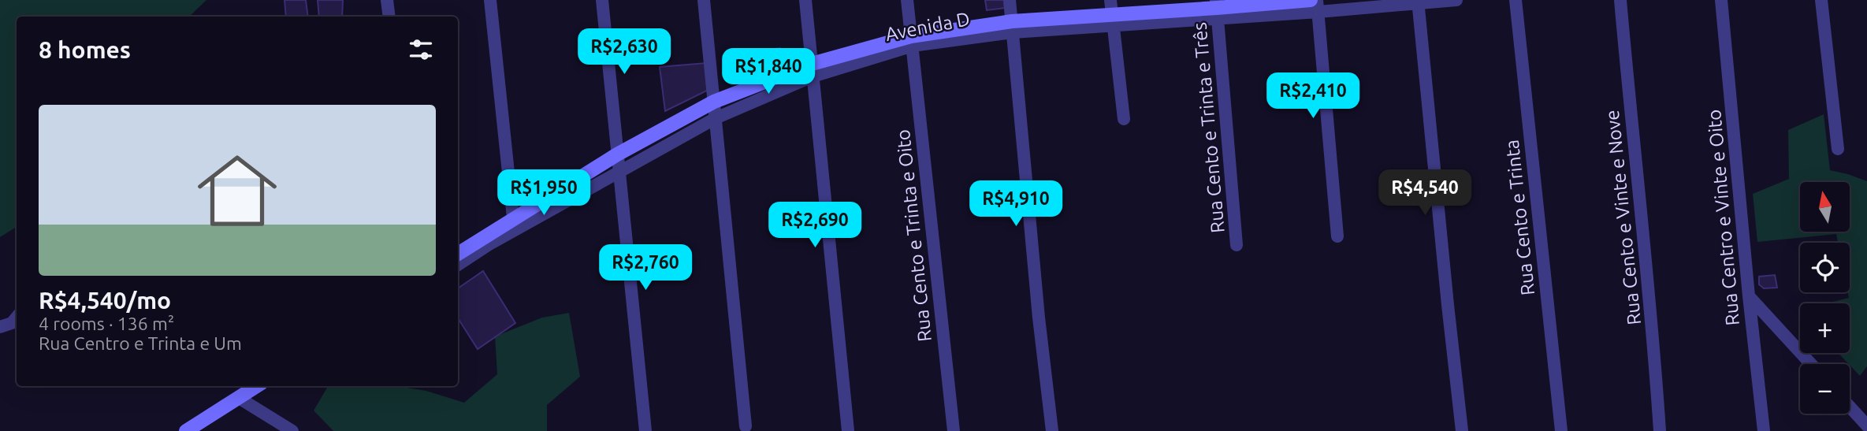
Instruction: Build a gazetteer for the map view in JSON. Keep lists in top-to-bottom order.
{
  "streets": {
    "street": [
      "Avenida D",
      "Rua Cento e Trinta e Três",
      "Rua Cento e Trinta",
      "Rua Cento e Vinte e Nove",
      "Rua Centro e Vinte e Oito",
      "Rua Cento e Trinta e Oito"
    ]
  },
  "crossings": [
    ["Avenida D", "Rua Cento e Trinta e Três"],
    ["Avenida D", "Rua Cento e Trinta e Oito"]
  ],
  "north": "top",
  "page": {
    "heading": "8 homes",
    "price": [
      "R$2,630",
      "R$1,840",
      "R$2,410",
      "R$1,950",
      "R$4,540",
      "R$4,910",
      "R$2,690",
      "R$2,760"
    ],
    "list": [
      {
        "name": "R$4,540/mo",
        "note": "4 rooms · 136 m² · Rua Centro e Trinta e Um"
      }
    ],
    "map_buttons": ["+", "−"]
  }
}
